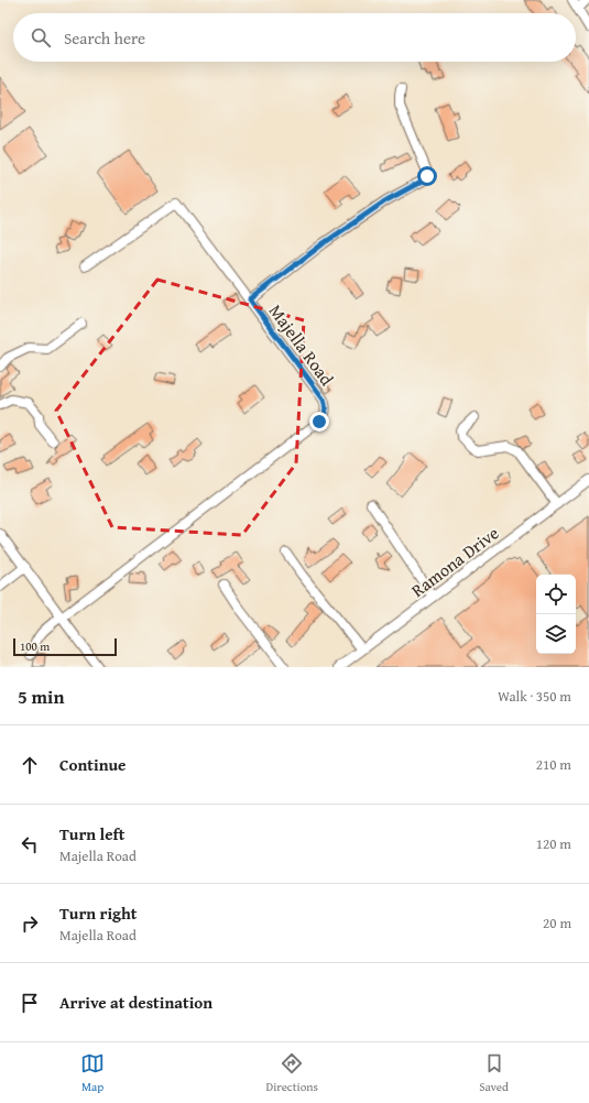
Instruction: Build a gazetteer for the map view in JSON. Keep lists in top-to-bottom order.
{
  "streets": {
    "street": ["Majella Road", "Ramona Drive"]
  },
  "scale_bar": "100 m",
  "page": {
    "search": "Search here",
    "scale": "100 m",
    "heading": ["5 min", "Walk · 350 m"],
    "list": [
      ["Continue", "210 m"],
      ["Turn left", "Majella Road", "120 m"],
      ["Turn right", "Majella Road", "20 m"],
      "Arrive at destination"
    ],
    "nav": ["Map", "Directions", "Saved"]
  }
}
